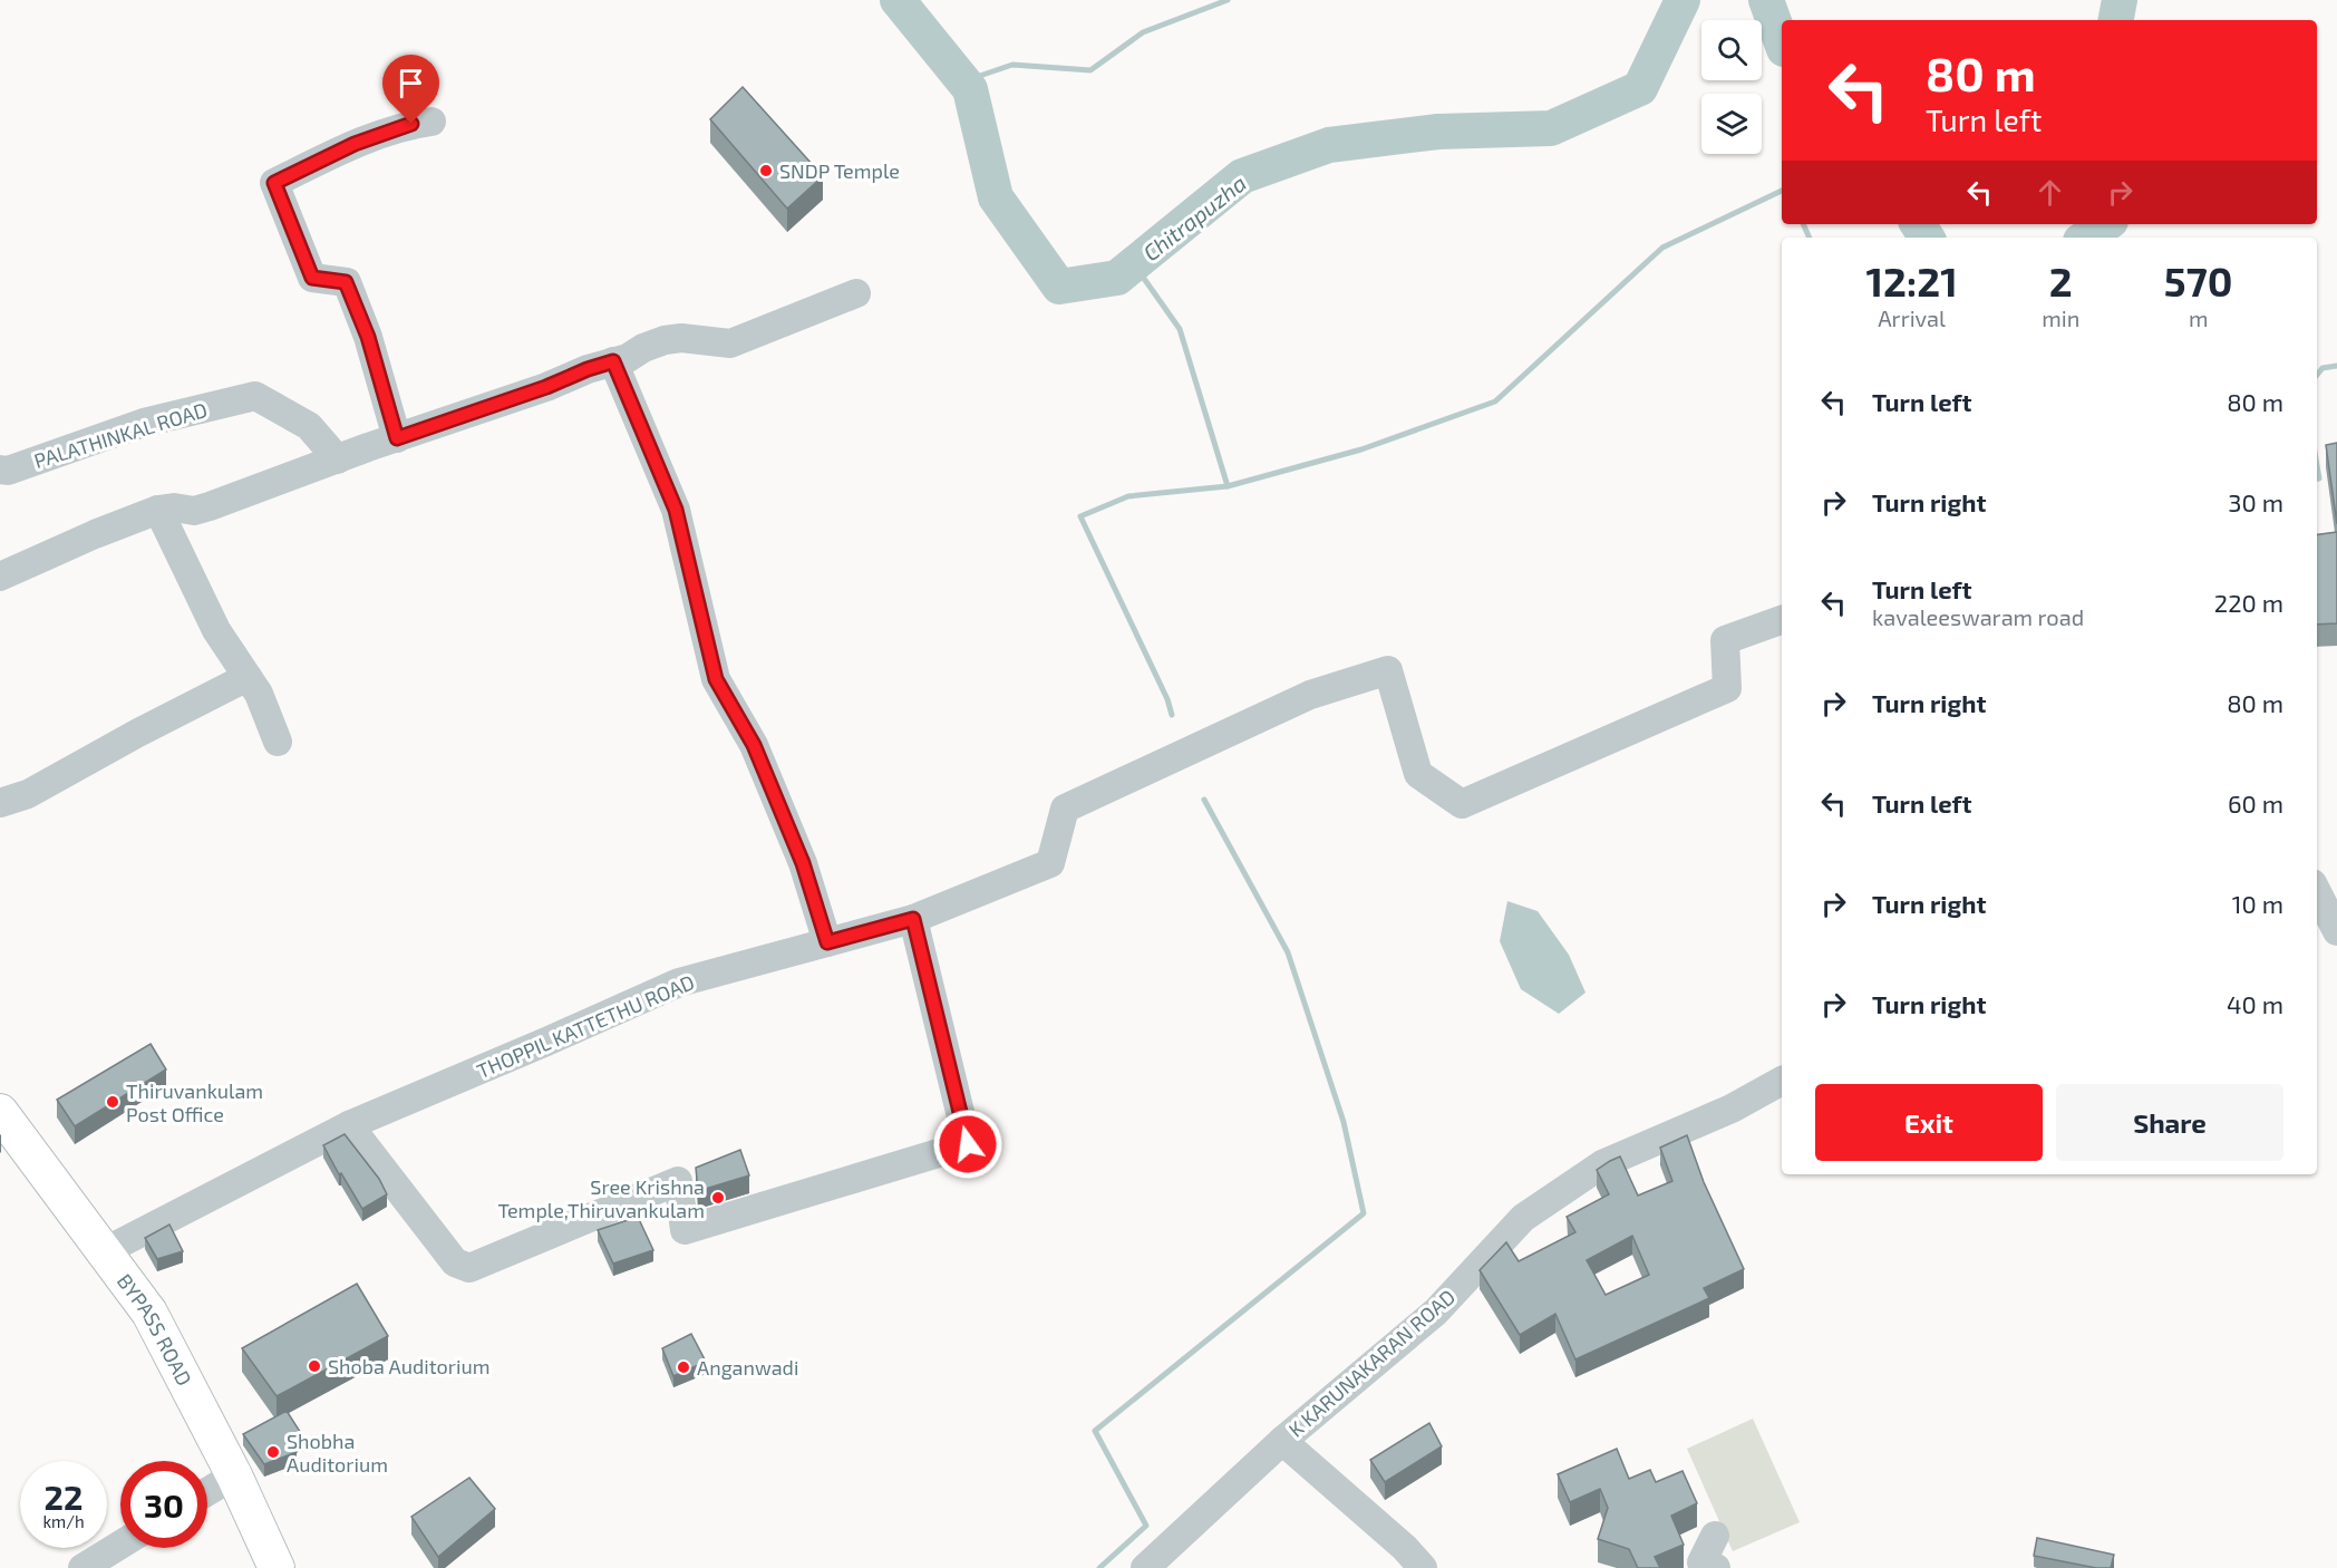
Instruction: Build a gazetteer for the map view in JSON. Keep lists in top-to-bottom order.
{
  "streets": {
    "main road": ["BYPASS ROAD"],
    "street": ["PALATHINKAL ROAD", "THOPPIL KATTETHU ROAD", "K KARUNAKARAN ROAD"]
  },
  "crossings": [
    ["THOPPIL KATTETHU ROAD", "BYPASS ROAD"]
  ],
  "water": ["Chitrapuzha"],
  "places": [
    "SNDP Temple",
    "Thiruvankulam Post Office",
    "Sree Krishna Temple,Thiruvankulam",
    "Shoba Auditorium",
    "Anganwadi",
    "Shobha Auditorium"
  ],
  "page": {
    "turn": ["80 m", "Turn left"],
    "eta": [
      "12:21",
      "Arrival",
      "2",
      "min",
      "570",
      "m"
    ],
    "list": [
      {
        "name": "Turn left",
        "value": "80 m"
      },
      {
        "name": "Turn right",
        "value": "30 m"
      },
      {
        "name": "Turn left",
        "note": "kavaleeswaram road",
        "value": "220 m"
      },
      {
        "name": "Turn right",
        "value": "80 m"
      },
      {
        "name": "Turn left",
        "value": "60 m"
      },
      {
        "name": "Turn right",
        "value": "10 m"
      },
      {
        "name": "Turn right",
        "value": "40 m"
      }
    ],
    "buttons": ["Exit", "Share"],
    "speed": "22 km/h",
    "limit": "30"
  }
}
